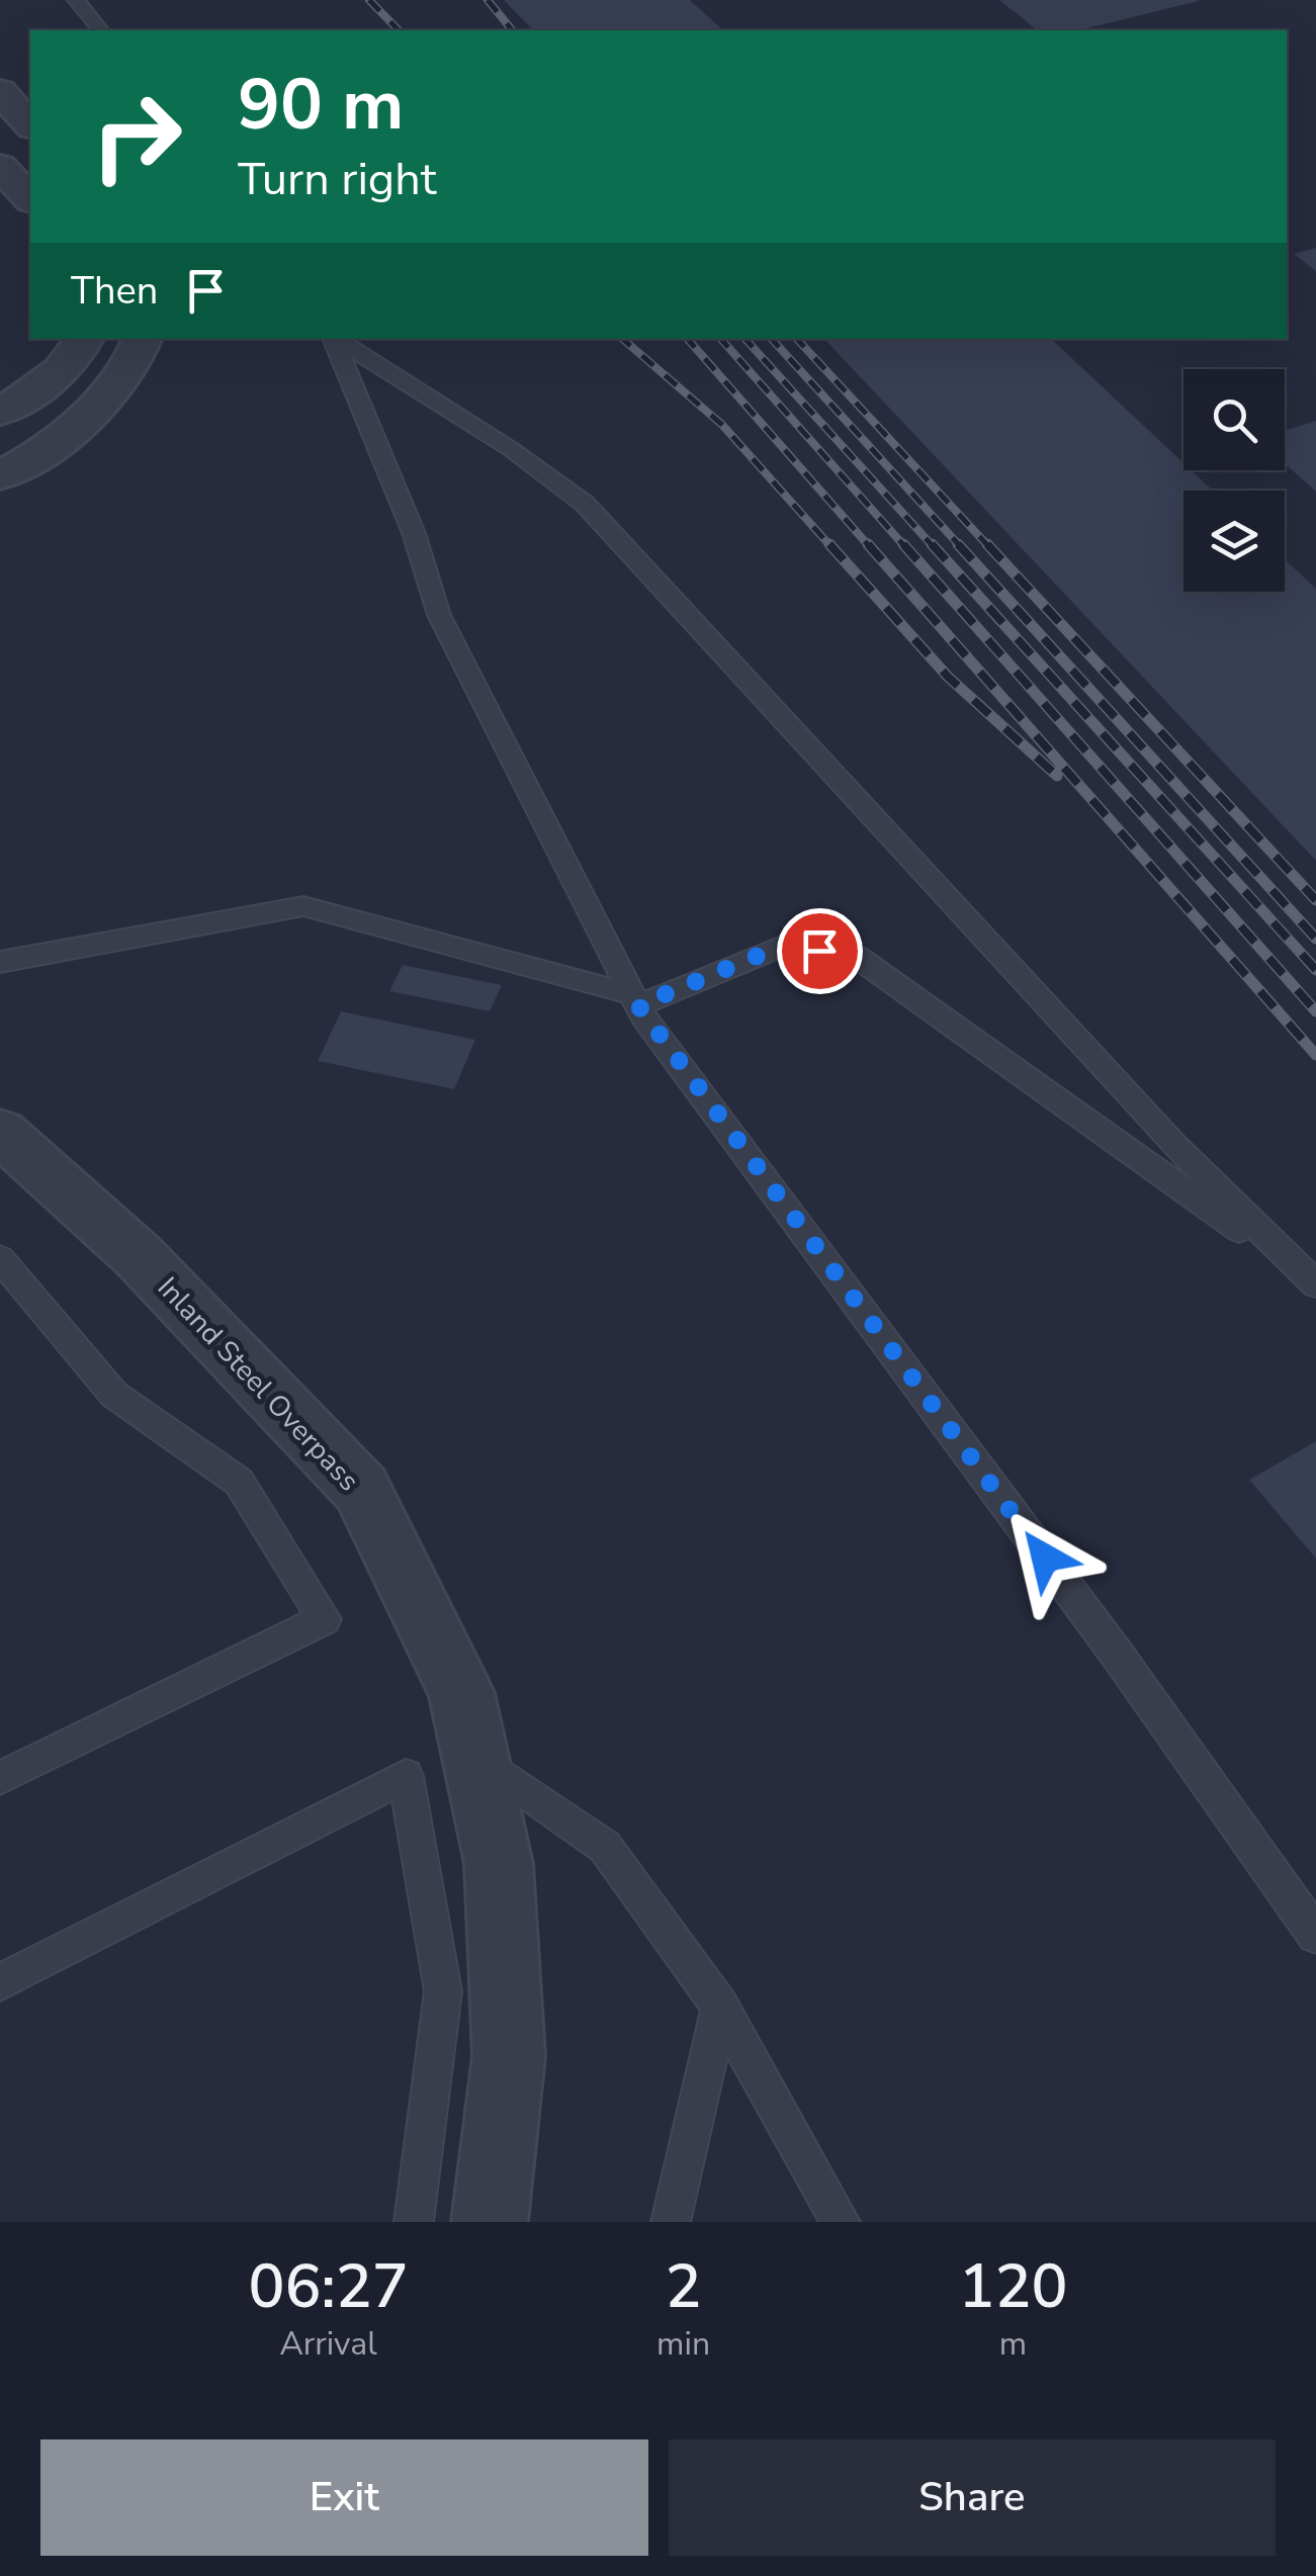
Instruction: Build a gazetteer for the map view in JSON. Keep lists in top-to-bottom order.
{
  "streets": {
    "street": ["Inland Steel Overpass"]
  },
  "page": {
    "turn": ["90 m", "Turn right"],
    "then": "Then",
    "eta": [
      "06:27",
      "Arrival",
      "2",
      "min",
      "120",
      "m"
    ],
    "buttons": ["Exit", "Share"]
  }
}
